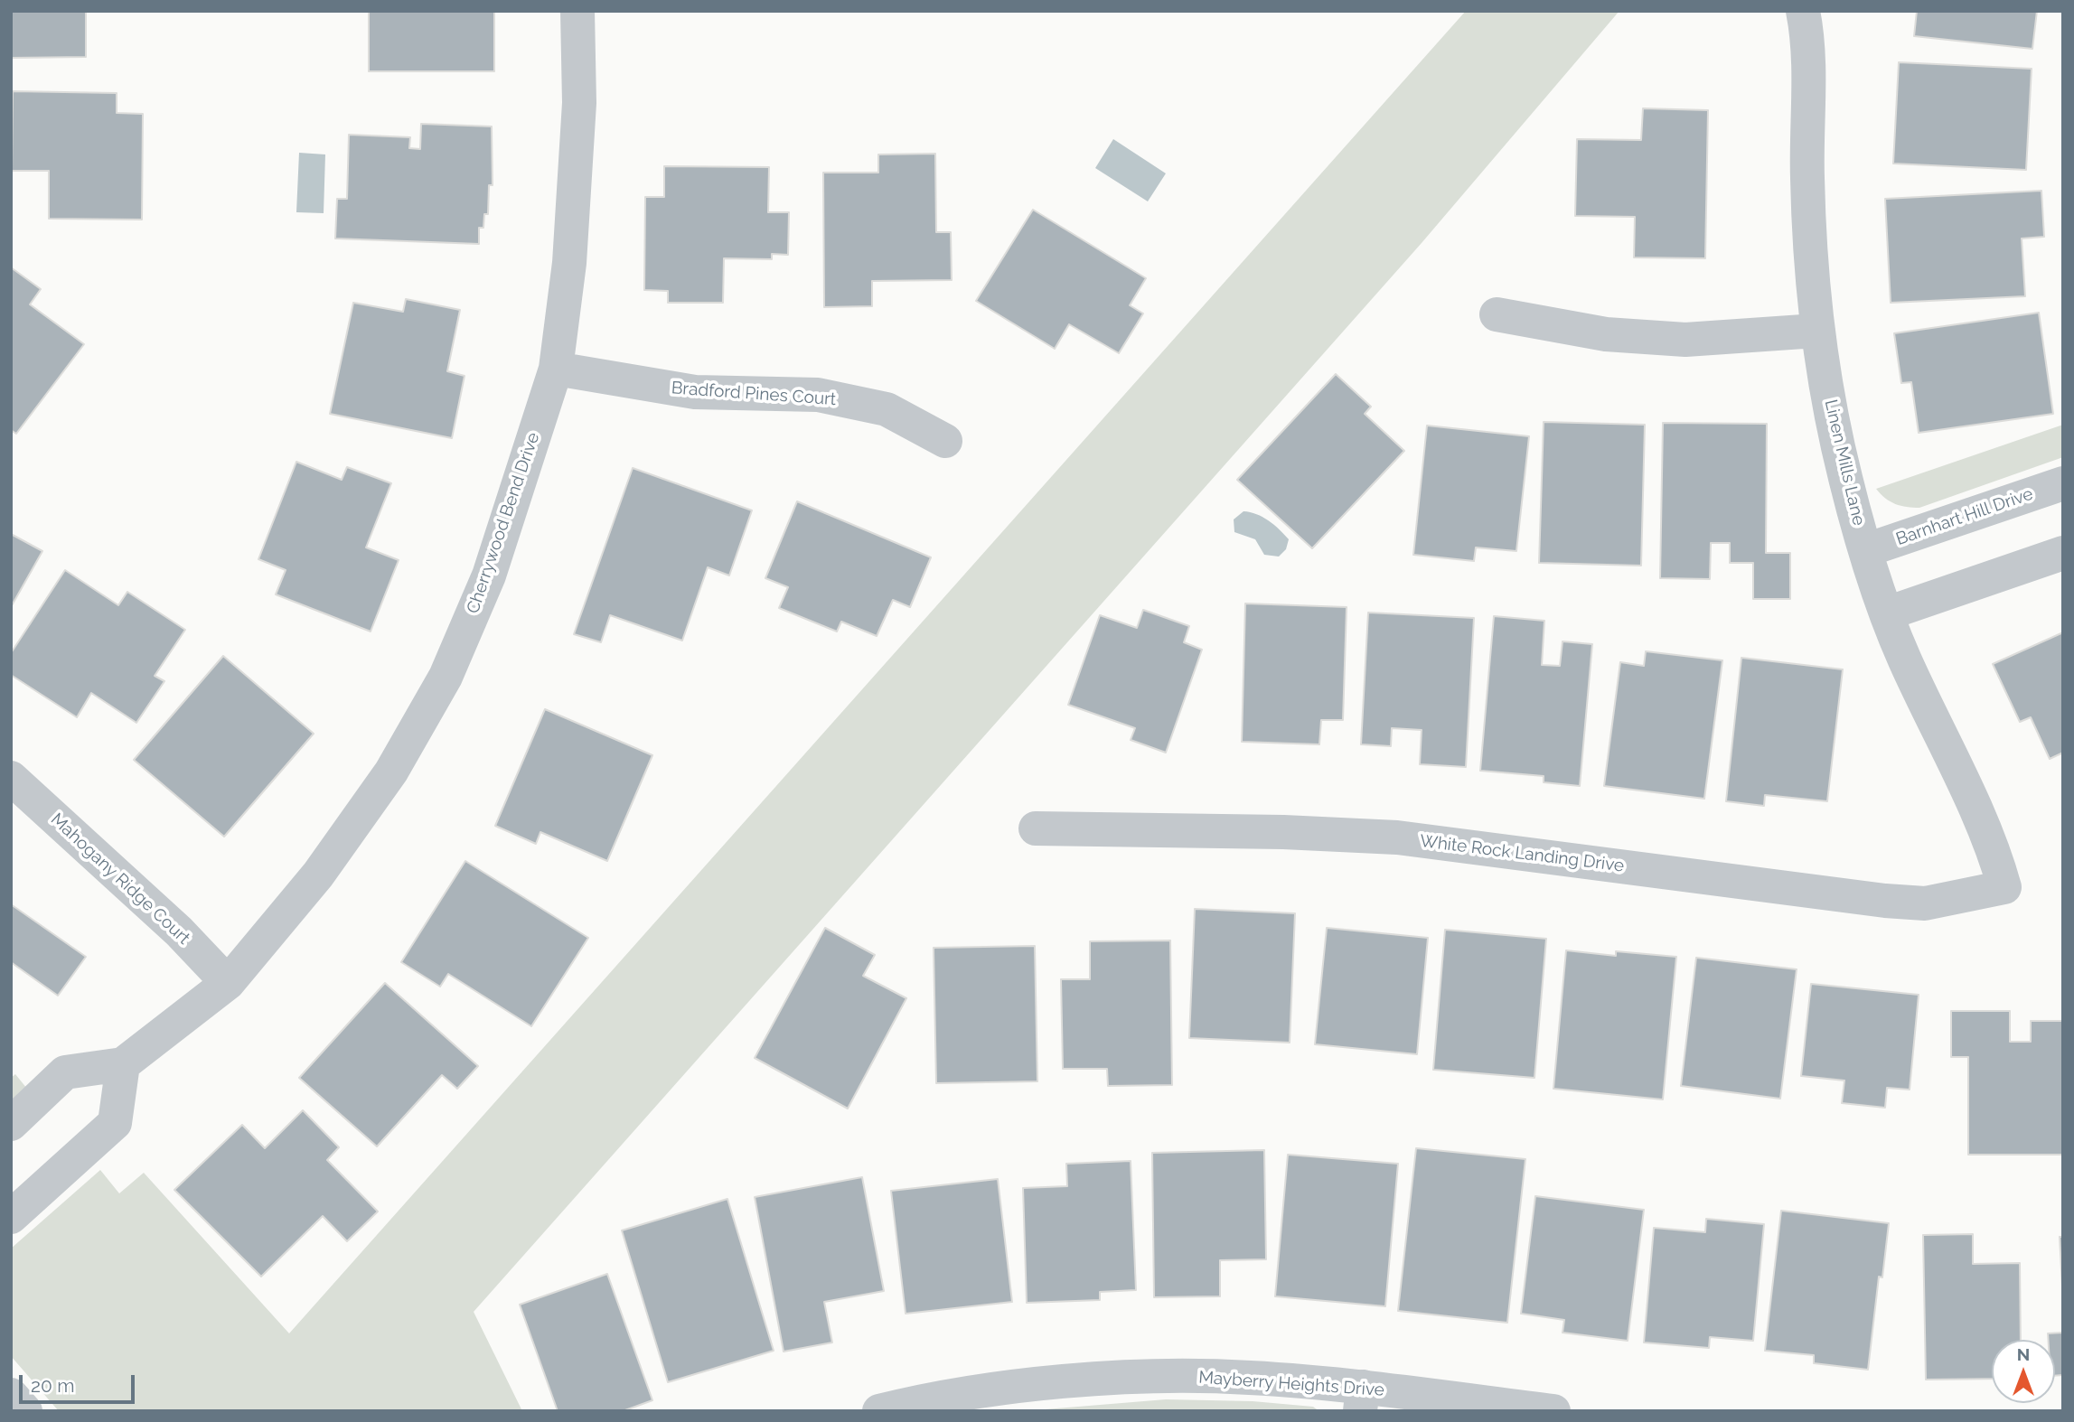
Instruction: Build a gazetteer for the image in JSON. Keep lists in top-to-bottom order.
{
  "streets": {
    "street": [
      "Bradford Pines Court",
      "Linen Mills Lane",
      "Barnhart Hill Drive",
      "Cherrywood Bend Drive",
      "White Rock Landing Drive",
      "Mahogany Ridge Court",
      "Mayberry Heights Drive"
    ]
  },
  "crossings": [
    ["Bradford Pines Court", "Cherrywood Bend Drive"],
    ["Linen Mills Lane", "Barnhart Hill Drive"],
    ["Linen Mills Lane", "White Rock Landing Drive"],
    ["Cherrywood Bend Drive", "Mahogany Ridge Court"]
  ],
  "scale_bar": "20 m",
  "north": "top"
}
